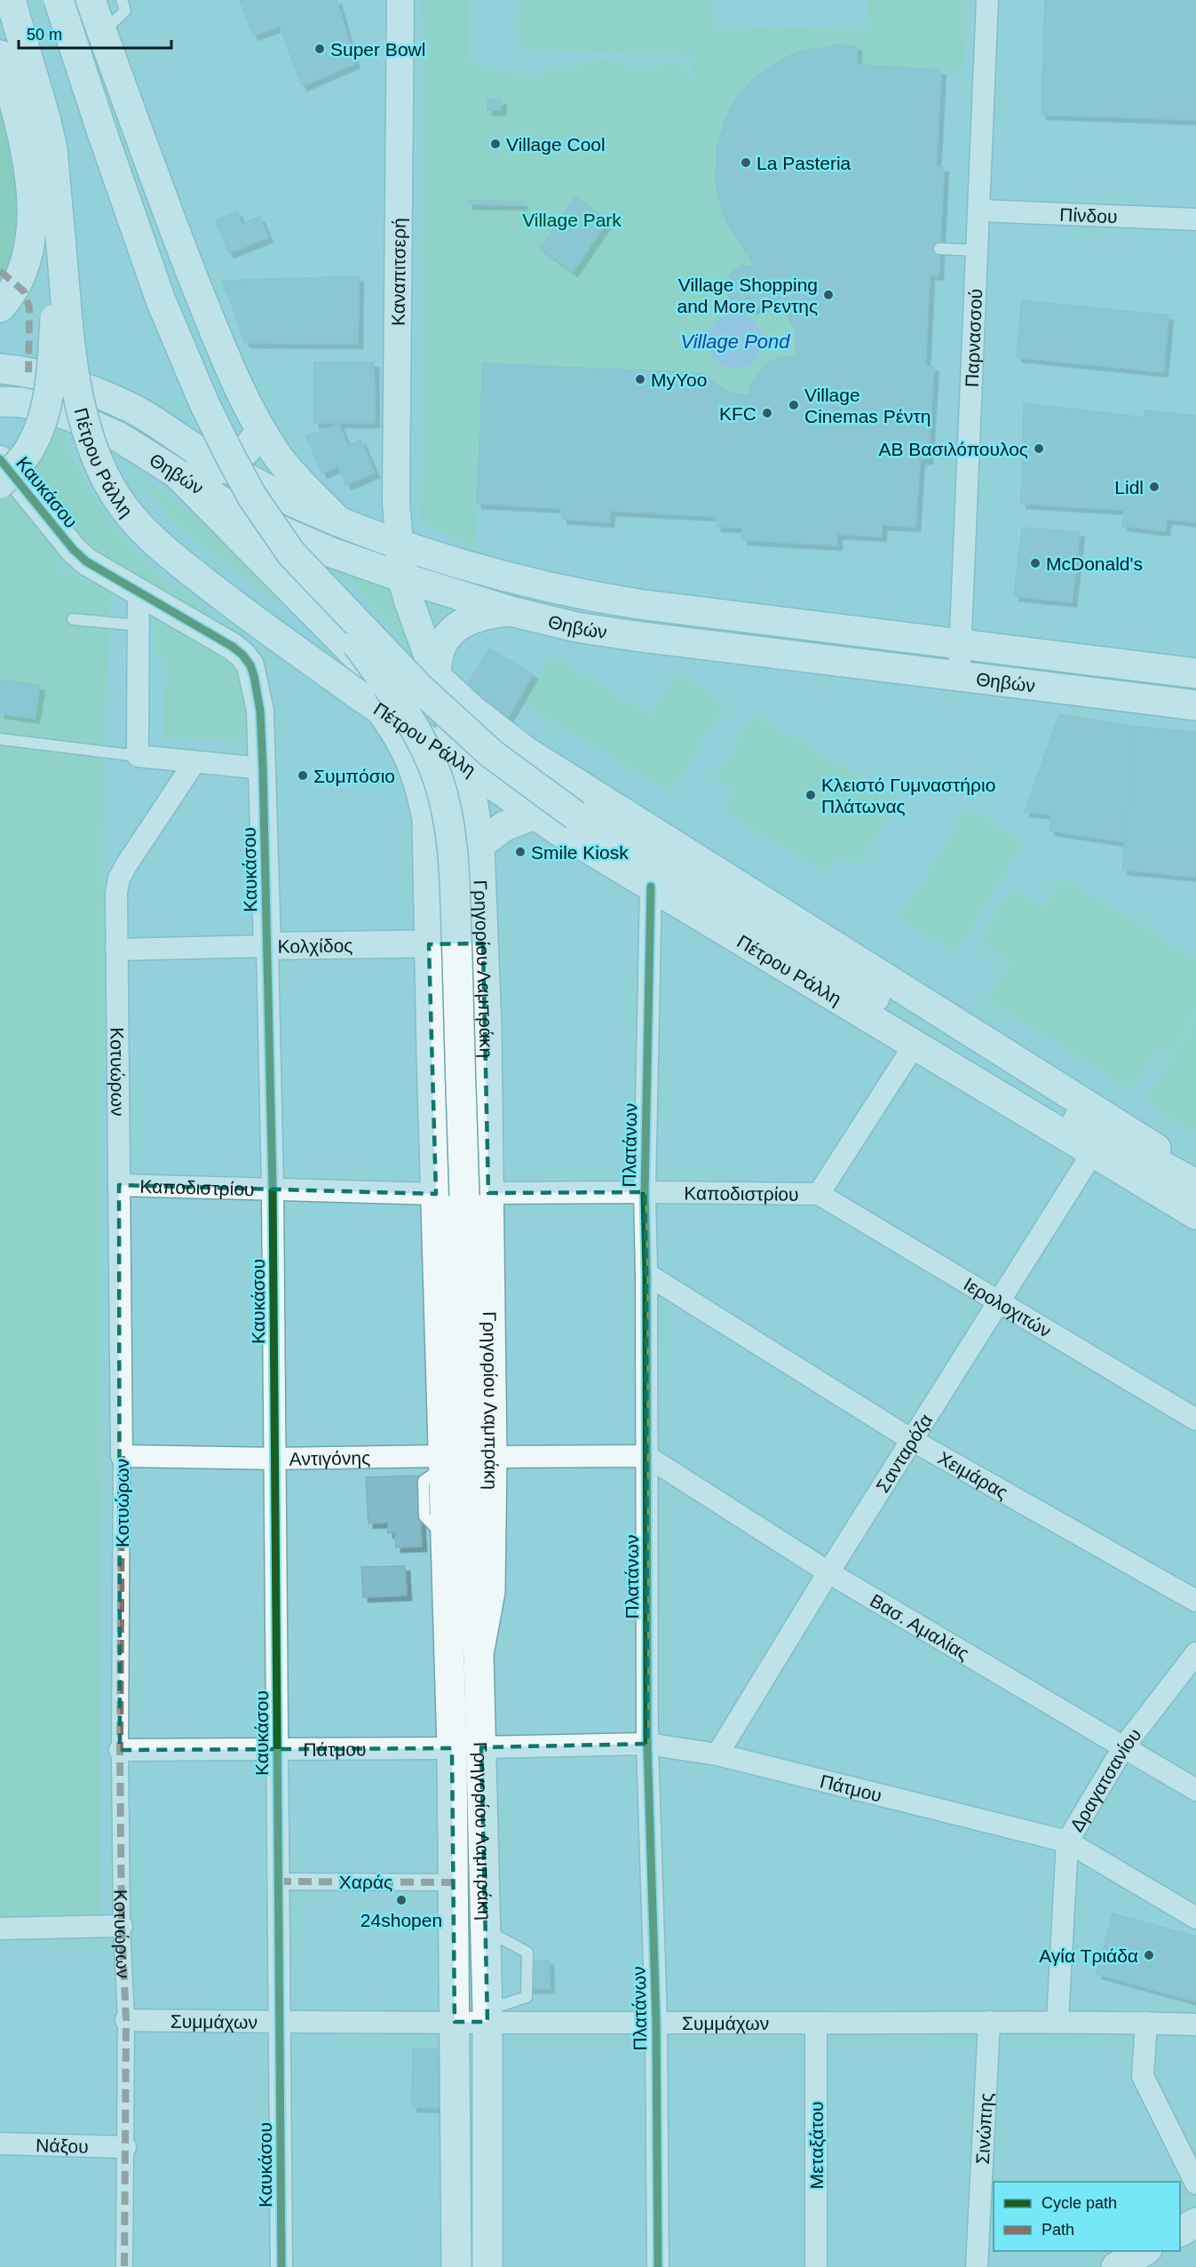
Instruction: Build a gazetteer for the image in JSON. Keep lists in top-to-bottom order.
{
  "streets": {
    "main road": ["Πέτρου Ράλλη", "Θηβών", "Γρηγορίου Λαμπράκη"],
    "street": [
      "Πίνδου",
      "Καναπιτσερή",
      "Παρνασσού",
      "Καυκάσου",
      "Κολχίδος",
      "Κοτυώρων",
      "Πλατάνων",
      "Καποδιστρίου",
      "Ιερολοχιτών",
      "Σανταρόζα",
      "Αντιγόνης",
      "Χειμάρας",
      "Βασ. Αμαλίας",
      "Πάτμου",
      "Δραγατσανίου",
      "Χαράς",
      "Συμμάχων",
      "Σινώπης",
      "Νάξου",
      "Μεταξάτου"
    ]
  },
  "crossings": [
    ["Πίνδου", "Παρνασσού"],
    ["Καναπιτσερή", "Θηβών"],
    ["Καναπιτσερή", "Γρηγορίου Λαμπράκη"],
    ["Παρνασσού", "Θηβών"],
    ["Πέτρου Ράλλη", "Θηβών"],
    ["Πέτρου Ράλλη", "Γρηγορίου Λαμπράκη"],
    ["Πέτρου Ράλλη", "Πλατάνων"],
    ["Πέτρου Ράλλη", "Καποδιστρίου"],
    ["Πέτρου Ράλλη", "Σανταρόζα"],
    ["Θηβών", "Γρηγορίου Λαμπράκη"],
    ["Καυκάσου", "Κολχίδος"],
    ["Καυκάσου", "Καποδιστρίου"],
    ["Καυκάσου", "Αντιγόνης"],
    ["Καυκάσου", "Πάτμου"],
    ["Καυκάσου", "Χαράς"],
    ["Καυκάσου", "Συμμάχων"],
    ["Κολχίδος", "Γρηγορίου Λαμπράκη"],
    ["Κολχίδος", "Κοτυώρων"],
    ["Γρηγορίου Λαμπράκη", "Καποδιστρίου"],
    ["Γρηγορίου Λαμπράκη", "Αντιγόνης"],
    ["Γρηγορίου Λαμπράκη", "Πάτμου"],
    ["Γρηγορίου Λαμπράκη", "Χαράς"],
    ["Γρηγορίου Λαμπράκη", "Συμμάχων"],
    ["Κοτυώρων", "Καποδιστρίου"],
    ["Κοτυώρων", "Αντιγόνης"],
    ["Κοτυώρων", "Πάτμου"],
    ["Κοτυώρων", "Συμμάχων"],
    ["Κοτυώρων", "Νάξου"],
    ["Πλατάνων", "Καποδιστρίου"],
    ["Πλατάνων", "Χειμάρας"],
    ["Πλατάνων", "Βασ. Αμαλίας"],
    ["Πλατάνων", "Πάτμου"],
    ["Πλατάνων", "Συμμάχων"],
    ["Καποδιστρίου", "Ιερολοχιτών"],
    ["Ιερολοχιτών", "Σανταρόζα"],
    ["Σανταρόζα", "Χειμάρας"],
    ["Σανταρόζα", "Βασ. Αμαλίας"],
    ["Σανταρόζα", "Πάτμου"],
    ["Βασ. Αμαλίας", "Δραγατσανίου"],
    ["Πάτμου", "Δραγατσανίου"],
    ["Δραγατσανίου", "Συμμάχων"],
    ["Συμμάχων", "Σινώπης"],
    ["Συμμάχων", "Μεταξάτου"]
  ],
  "water": ["Village Pond"],
  "parks": ["Village Park"],
  "places": [
    "Super Bowl",
    "Village Cool",
    "La Pasteria",
    "Village Shopping and More Ρεντης",
    "MyYoo",
    "Village Cinemas Ρέντη",
    "KFC",
    "ΑΒ Βασιλόπουλος",
    "Lidl",
    "McDonald's",
    "Συμπόσιο",
    "Κλειστό Γυμναστήριο Πλάτωνας",
    "Smile Kiosk",
    "24shopen",
    "Αγία Τριάδα"
  ],
  "legend": ["Cycle path", "Path"],
  "scale_bar": "50 m"
}
